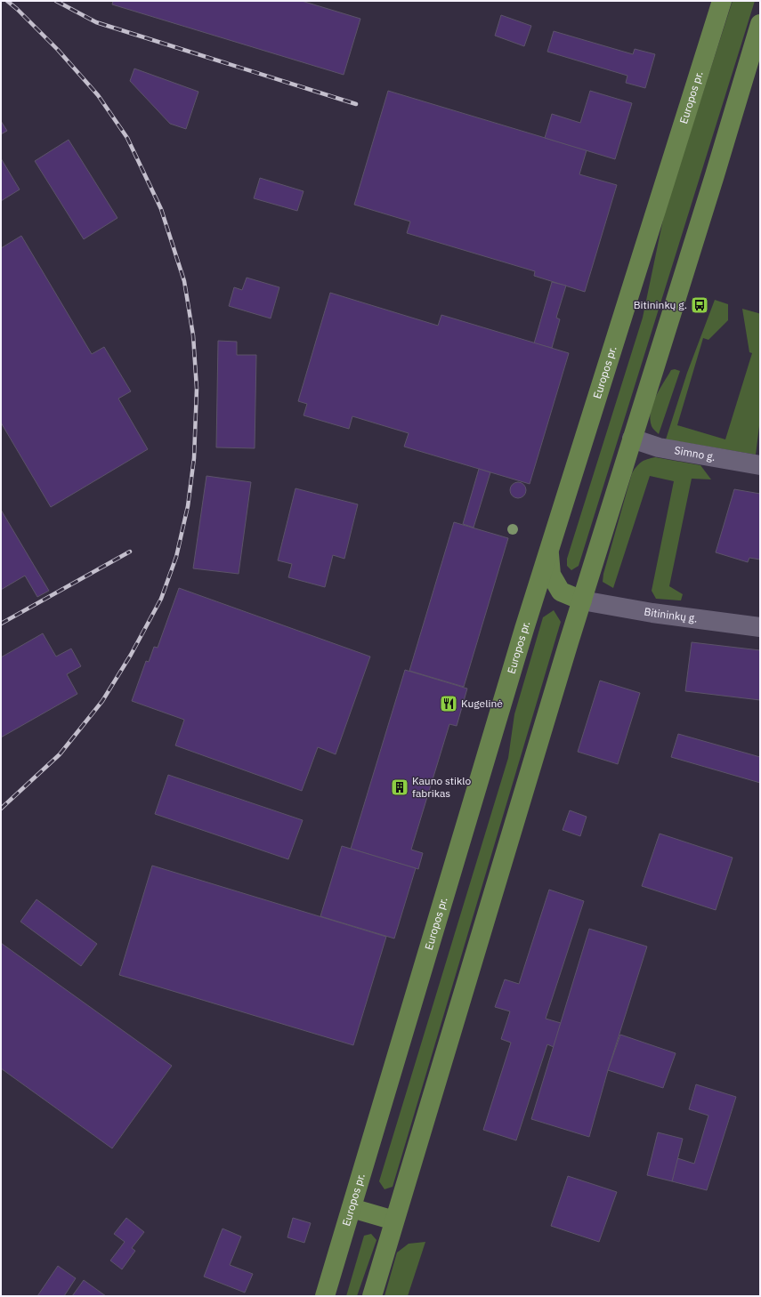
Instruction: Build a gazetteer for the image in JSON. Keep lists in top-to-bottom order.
{
  "streets": {
    "main road": ["Europos pr."],
    "street": ["Simno g.", "Bitininkų g."]
  },
  "places": {
    "bus stop": ["Bitininkų g."],
    "restaurant": ["Kugelinė"],
    "building": ["Kauno stiklo fabrikas"]
  }
}
